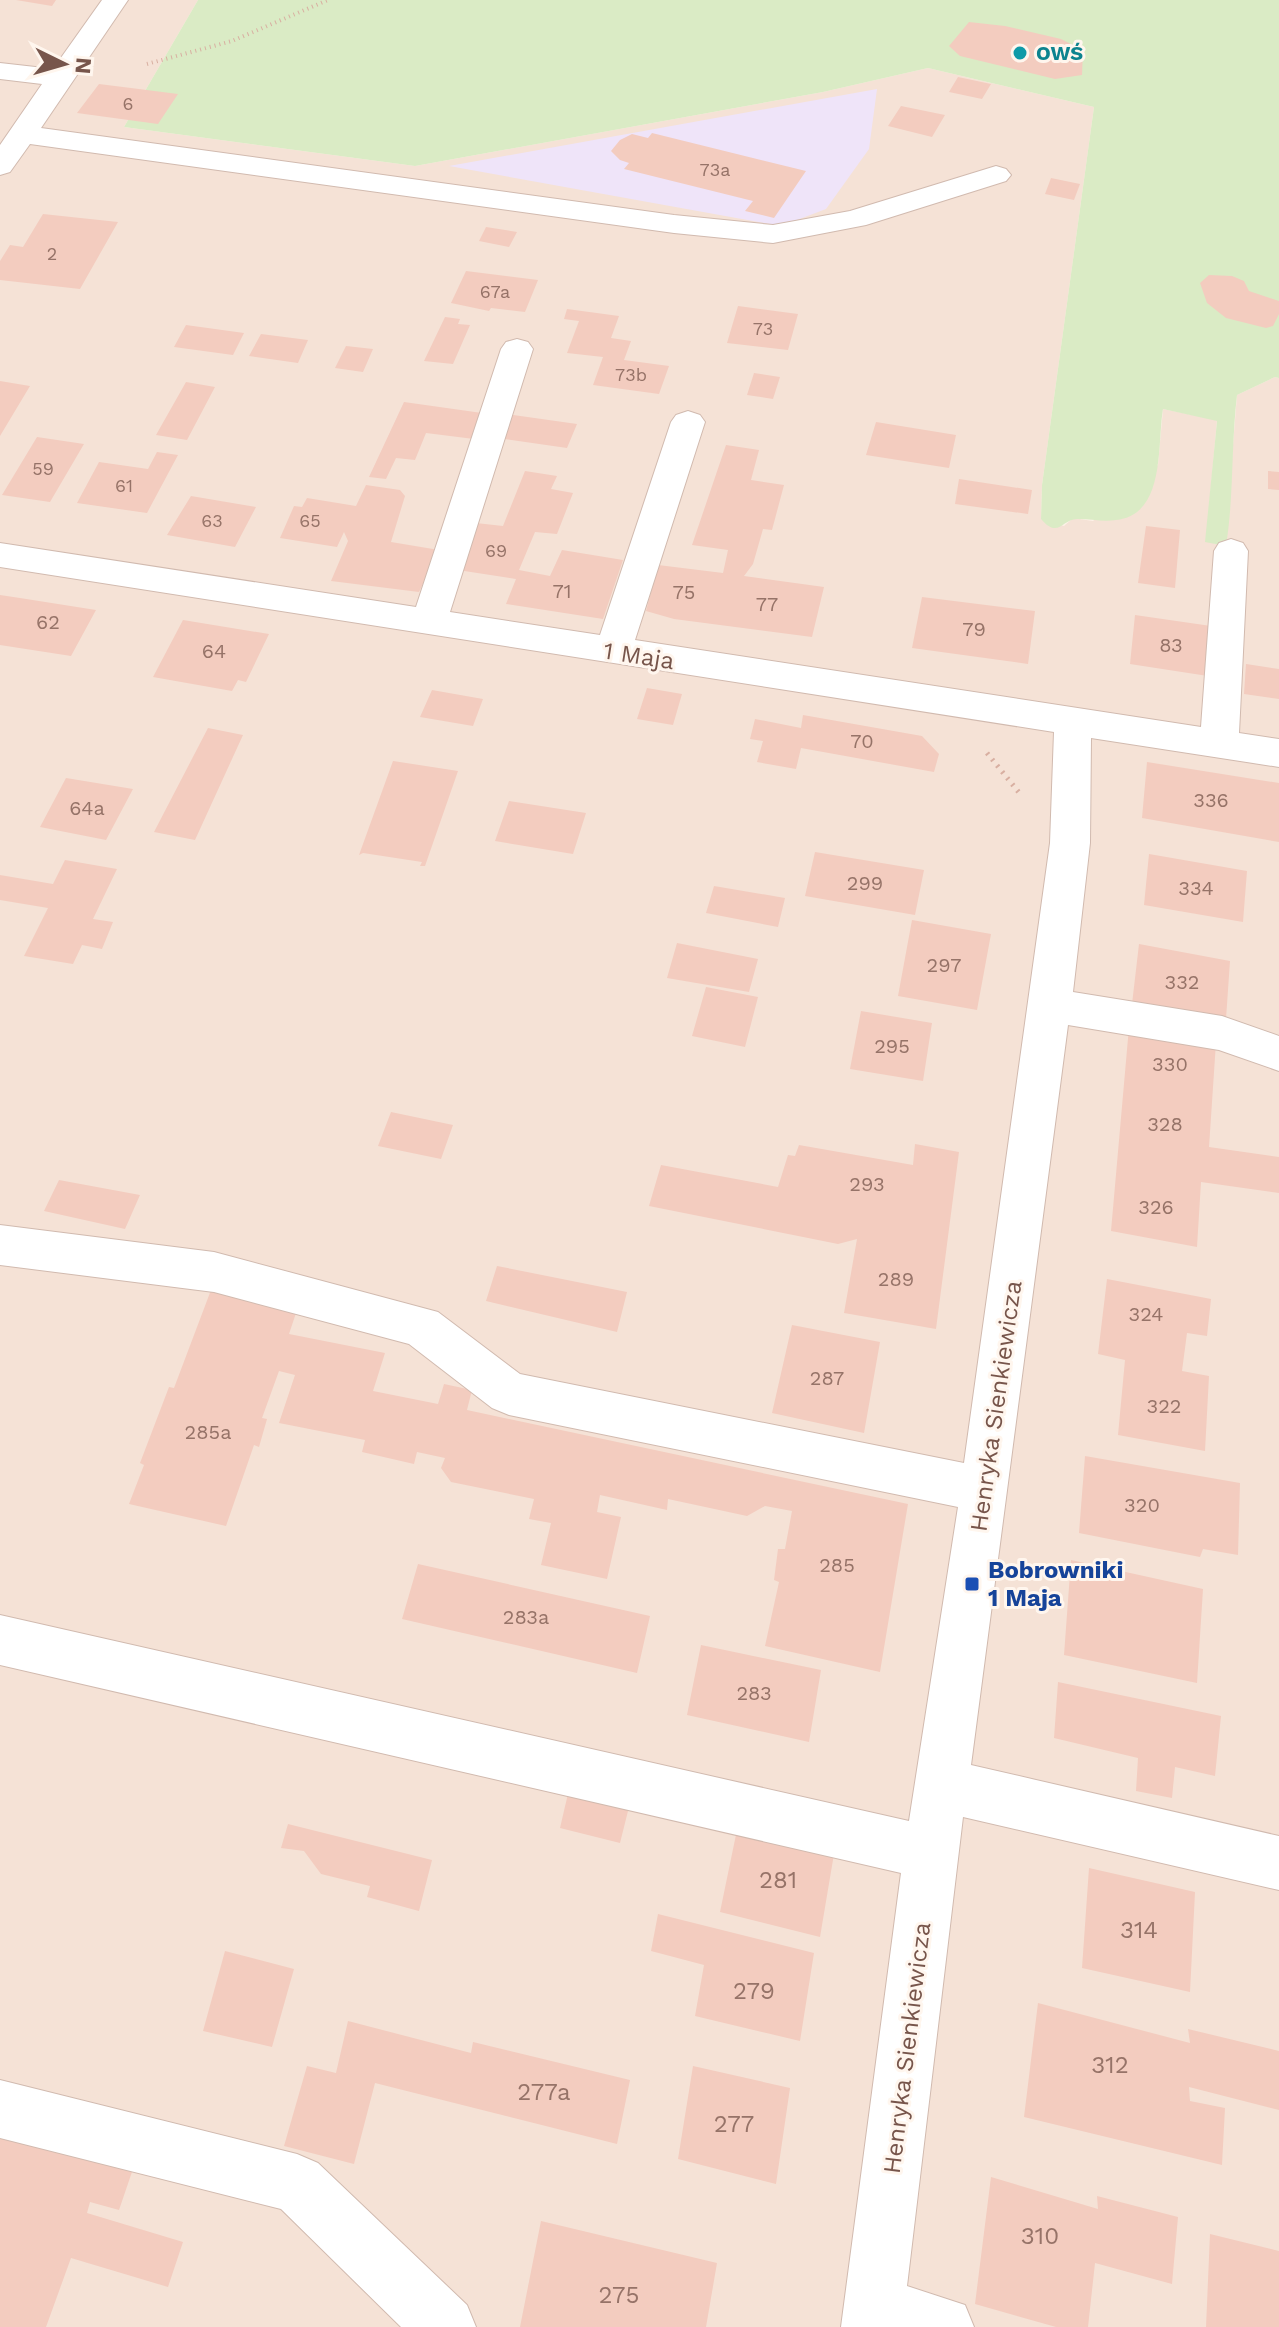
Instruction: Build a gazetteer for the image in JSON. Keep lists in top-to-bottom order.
{
  "streets": {
    "street": ["1 Maja", "Henryka Sienkiewicza"]
  },
  "crossings": [
    ["1 Maja", "Henryka Sienkiewicza"]
  ],
  "places": {
    "other": ["OWŚ"],
    "transit": ["Bobrowniki 1 Maja"]
  },
  "house_numbers": [
    "6",
    "73a",
    "2",
    "67a",
    "73",
    "73b",
    "59",
    "61",
    "63",
    "65",
    "69",
    "71",
    "75",
    "77",
    "62",
    "79",
    "83",
    "64",
    "70",
    "336",
    "64a",
    "299",
    "334",
    "297",
    "332",
    "295",
    "330",
    "328",
    "293",
    "326",
    "289",
    "324",
    "287",
    "322",
    "285a",
    "320",
    "285",
    "283a",
    "283",
    "281",
    "314",
    "279",
    "312",
    "277a",
    "277",
    "310",
    "275"
  ],
  "north": "right"
}
